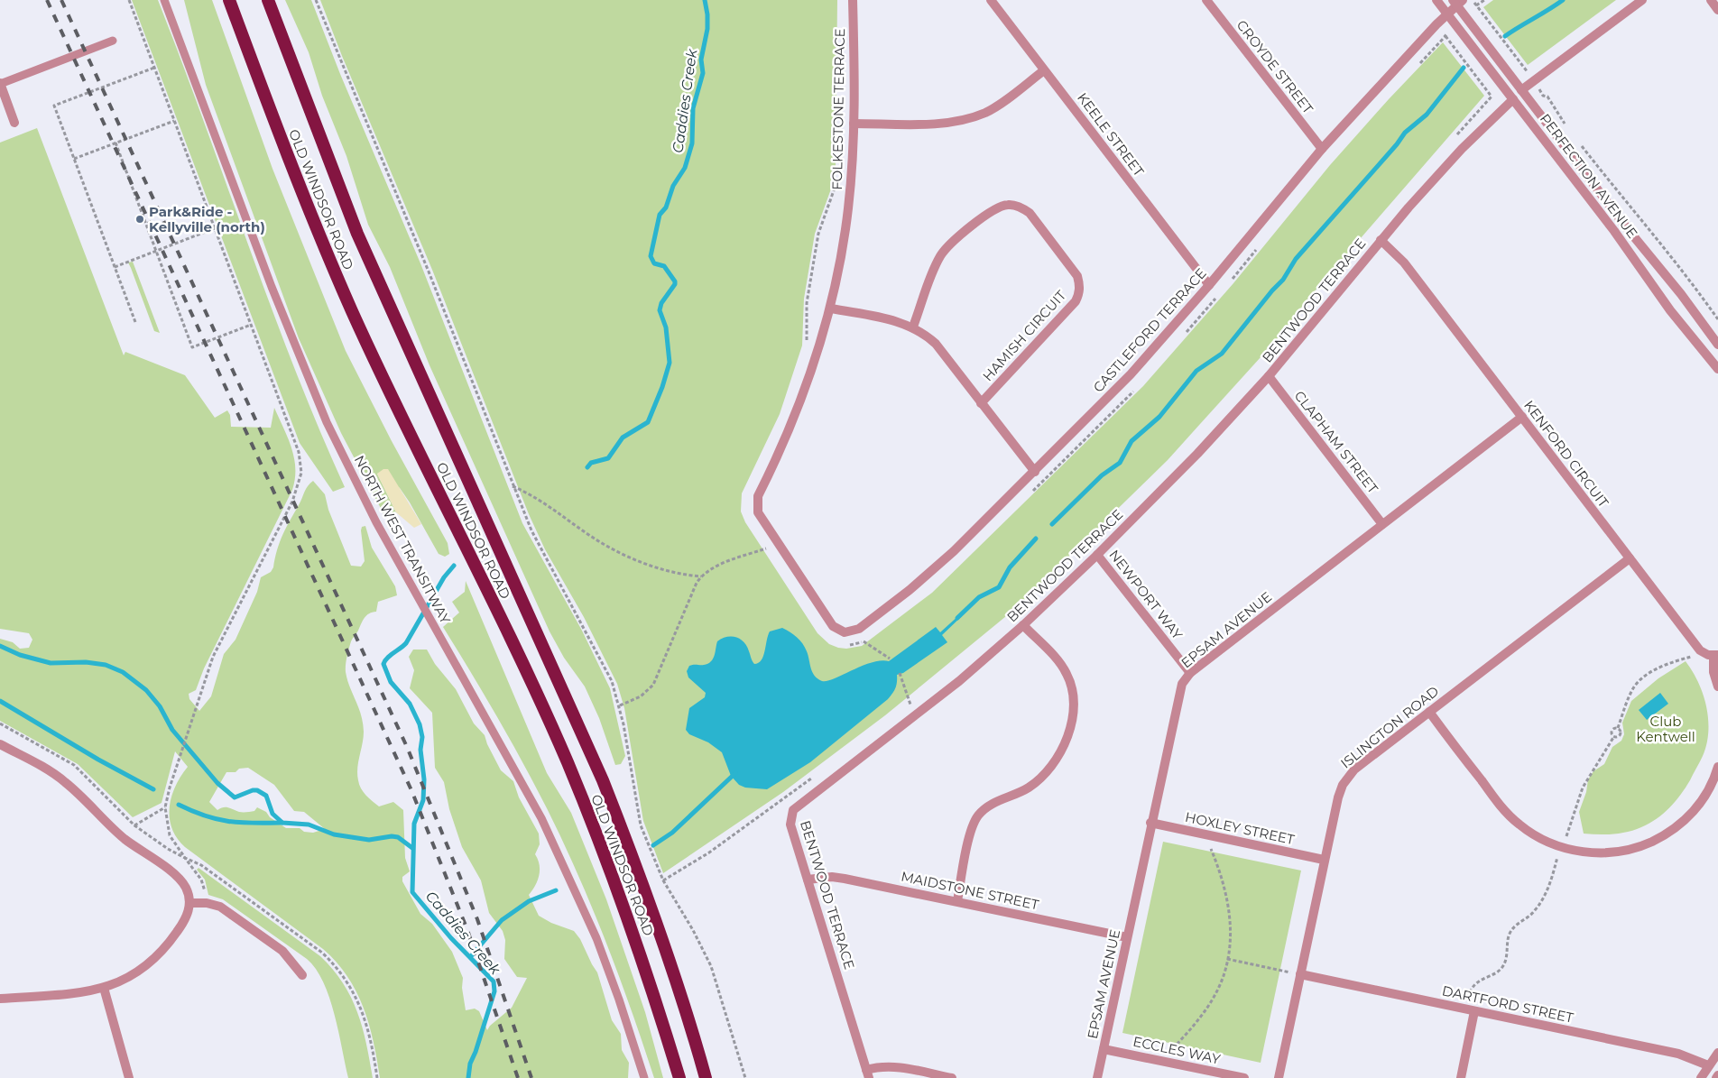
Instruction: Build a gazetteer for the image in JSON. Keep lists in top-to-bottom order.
{
  "streets": {
    "highway": ["OLD WINDSOR ROAD"],
    "street": [
      "CROYDE STREET",
      "FOLKESTONE TERRACE",
      "KEELE STREET",
      "PERFECTION AVENUE",
      "BENTWOOD TERRACE",
      "CASTLEFORD TERRACE",
      "HAMISH CIRCUIT",
      "CLAPHAM STREET",
      "KENFORD CIRCUIT",
      "NEWPORT WAY",
      "EPSAM AVENUE",
      "ISLINGTON ROAD",
      "HOXLEY STREET",
      "MAIDSTONE STREET",
      "DARTFORD STREET",
      "ECCLES WAY"
    ],
    "lane": ["NORTH WEST TRANSITWAY"]
  },
  "crossings": [
    ["CROYDE STREET", "CASTLEFORD TERRACE"],
    ["FOLKESTONE TERRACE", "CASTLEFORD TERRACE"],
    ["KEELE STREET", "CASTLEFORD TERRACE"],
    ["PERFECTION AVENUE", "BENTWOOD TERRACE"],
    ["PERFECTION AVENUE", "CASTLEFORD TERRACE"],
    ["BENTWOOD TERRACE", "CLAPHAM STREET"],
    ["BENTWOOD TERRACE", "KENFORD CIRCUIT"],
    ["BENTWOOD TERRACE", "NEWPORT WAY"],
    ["BENTWOOD TERRACE", "MAIDSTONE STREET"],
    ["CLAPHAM STREET", "EPSAM AVENUE"],
    ["KENFORD CIRCUIT", "EPSAM AVENUE"],
    ["KENFORD CIRCUIT", "ISLINGTON ROAD"],
    ["NEWPORT WAY", "EPSAM AVENUE"],
    ["EPSAM AVENUE", "HOXLEY STREET"],
    ["EPSAM AVENUE", "MAIDSTONE STREET"],
    ["EPSAM AVENUE", "ECCLES WAY"],
    ["ISLINGTON ROAD", "HOXLEY STREET"],
    ["ISLINGTON ROAD", "DARTFORD STREET"]
  ],
  "water": ["Caddies Creek"],
  "parks": ["Club Kentwell"],
  "places": ["Park&Ride - Kellyville (north)"]
}
